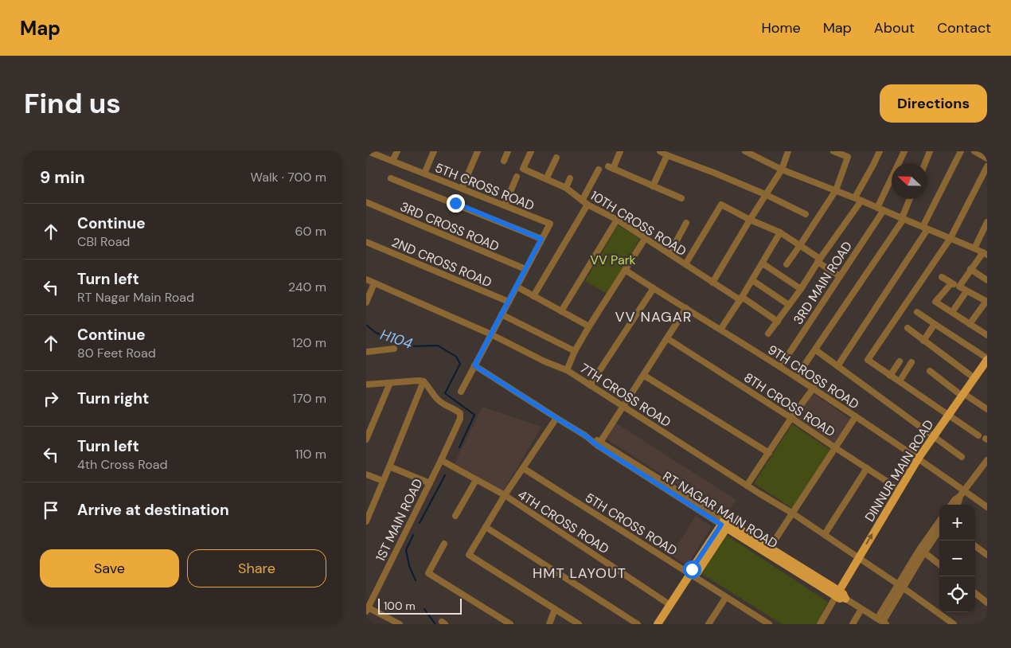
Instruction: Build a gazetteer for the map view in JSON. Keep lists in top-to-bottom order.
{
  "streets": {
    "main road": ["DINNUR MAIN ROAD", "RT NAGAR MAIN ROAD"],
    "street": [
      "5TH CROSS ROAD",
      "10TH CROSS ROAD",
      "3RD CROSS ROAD",
      "2ND CROSS ROAD",
      "3RD MAIN ROAD",
      "9TH CROSS ROAD",
      "7TH CROSS ROAD",
      "8TH CROSS ROAD",
      "1ST MAIN ROAD",
      "4TH CROSS ROAD"
    ]
  },
  "crossings": [
    ["3RD MAIN ROAD", "9TH CROSS ROAD"],
    ["9TH CROSS ROAD", "DINNUR MAIN ROAD"],
    ["7TH CROSS ROAD", "DINNUR MAIN ROAD"],
    ["8TH CROSS ROAD", "DINNUR MAIN ROAD"],
    ["DINNUR MAIN ROAD", "RT NAGAR MAIN ROAD"],
    ["1ST MAIN ROAD", "4TH CROSS ROAD"]
  ],
  "districts": ["VV NAGAR", "HMT LAYOUT"],
  "water": ["H104"],
  "parks": ["VV Park"],
  "scale_bar": "100 m",
  "north": "left",
  "page": {
    "header": "Map",
    "nav": [
      "Home",
      "Map",
      "About",
      "Contact"
    ],
    "buttons": [
      "Directions",
      ["Save", "Share"]
    ],
    "title": "Find us",
    "heading": ["9 min", "Walk · 700 m"],
    "list": [
      ["Continue", "CBI Road", "60 m"],
      ["Turn left", "RT Nagar Main Road", "240 m"],
      ["Continue", "80 Feet Road", "120 m"],
      ["Turn right", "170 m"],
      ["Turn left", "4th Cross Road", "110 m"],
      "Arrive at destination"
    ],
    "map_buttons": ["+", "−"],
    "scale": "100 m"
  }
}
